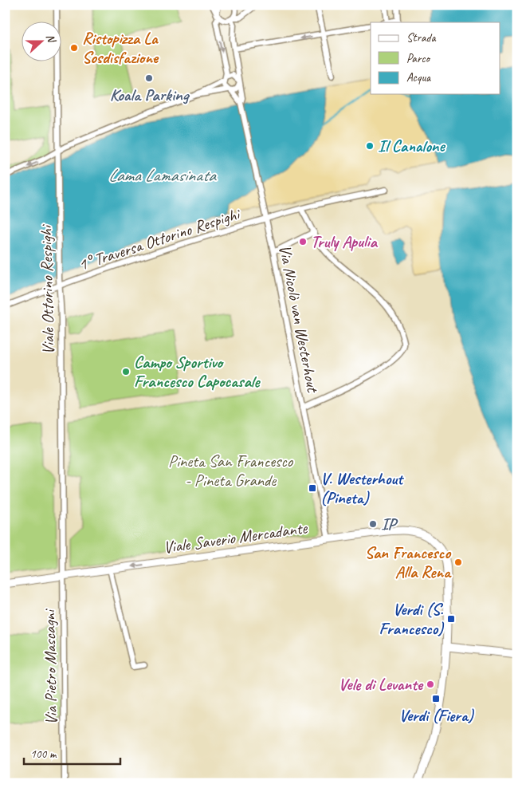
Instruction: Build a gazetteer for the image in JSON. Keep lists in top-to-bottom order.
{
  "streets": {
    "main road": ["Viale Saverio Mercadante"],
    "street": [
      "1° Traversa Ottorino Respighi",
      "Viale Ottorino Respighi",
      "Via Nicolò van Westerhout",
      "Via Pietro Mascagni"
    ]
  },
  "crossings": [
    ["1° Traversa Ottorino Respighi", "Viale Ottorino Respighi"],
    ["1° Traversa Ottorino Respighi", "Via Nicolò van Westerhout"],
    ["Viale Ottorino Respighi", "Viale Saverio Mercadante"],
    ["Viale Ottorino Respighi", "Via Pietro Mascagni"],
    ["Via Nicolò van Westerhout", "Viale Saverio Mercadante"],
    ["Viale Saverio Mercadante", "Via Pietro Mascagni"]
  ],
  "water": ["Lama Lamasinata"],
  "parks": ["Pineta San Francesco - Pineta Grande"],
  "places": {
    "other": [
      "Ristopizza La Sosdisfazione",
      "Koala Parking",
      "Il Canalone",
      "Truly Apulia",
      "Campo Sportivo Francesco Capocasale",
      "IP",
      "San Francesco Alla Rena",
      "Vele di Levante"
    ],
    "transit": ["V. Westerhout (Pineta)", "Verdi (S. Francesco)", "Verdi (Fiera)"]
  },
  "legend": ["Strada", "Parco", "Acqua"],
  "scale_bar": "100 m",
  "north": "right"
}
